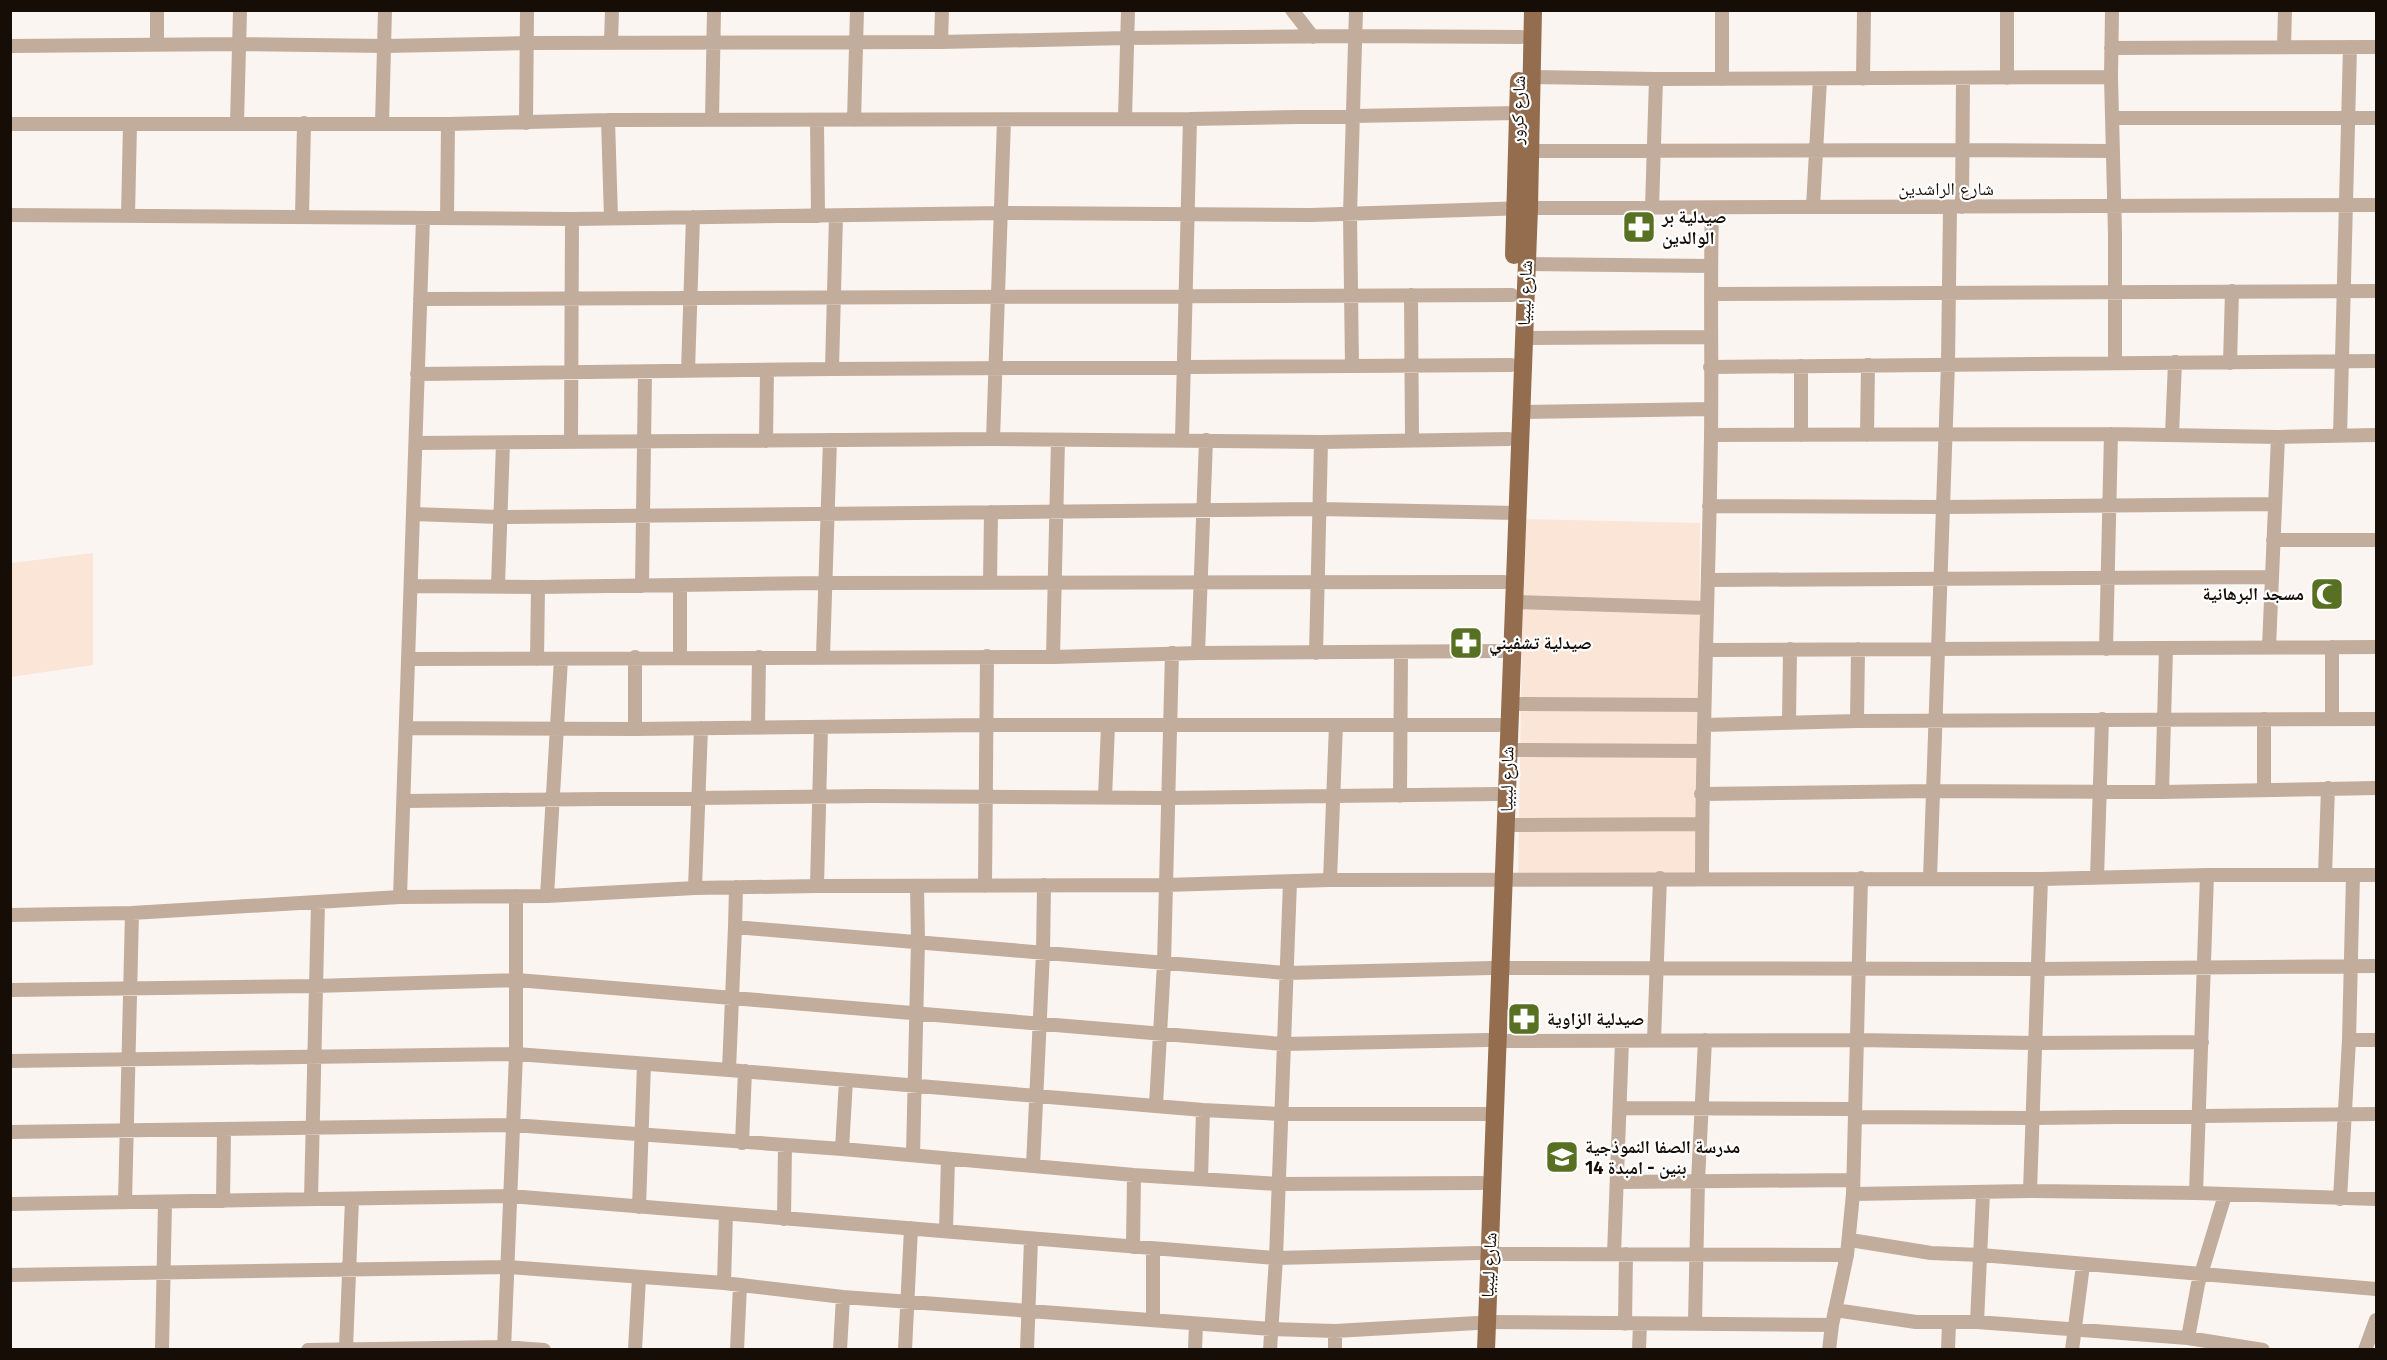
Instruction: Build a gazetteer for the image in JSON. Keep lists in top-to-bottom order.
{
  "streets": {
    "main road": ["شارع كرور", "شارع ليبيا"],
    "street": ["شارع الراشدين"]
  },
  "crossings": [
    ["شارع كرور", "شارع الراشدين"],
    ["شارع كرور", "شارع ليبيا"],
    ["شارع الراشدين", "شارع ليبيا"]
  ],
  "places": {
    "pharmacy": ["صيدلية بر الوالدين", "صيدلية تشفيني", "صيدلية الزاوية"],
    "mosque": ["مسجد البرهانية"],
    "school or university": ["مدرسة الصفا النموذجية بنين - امبدة 14"]
  }
}
